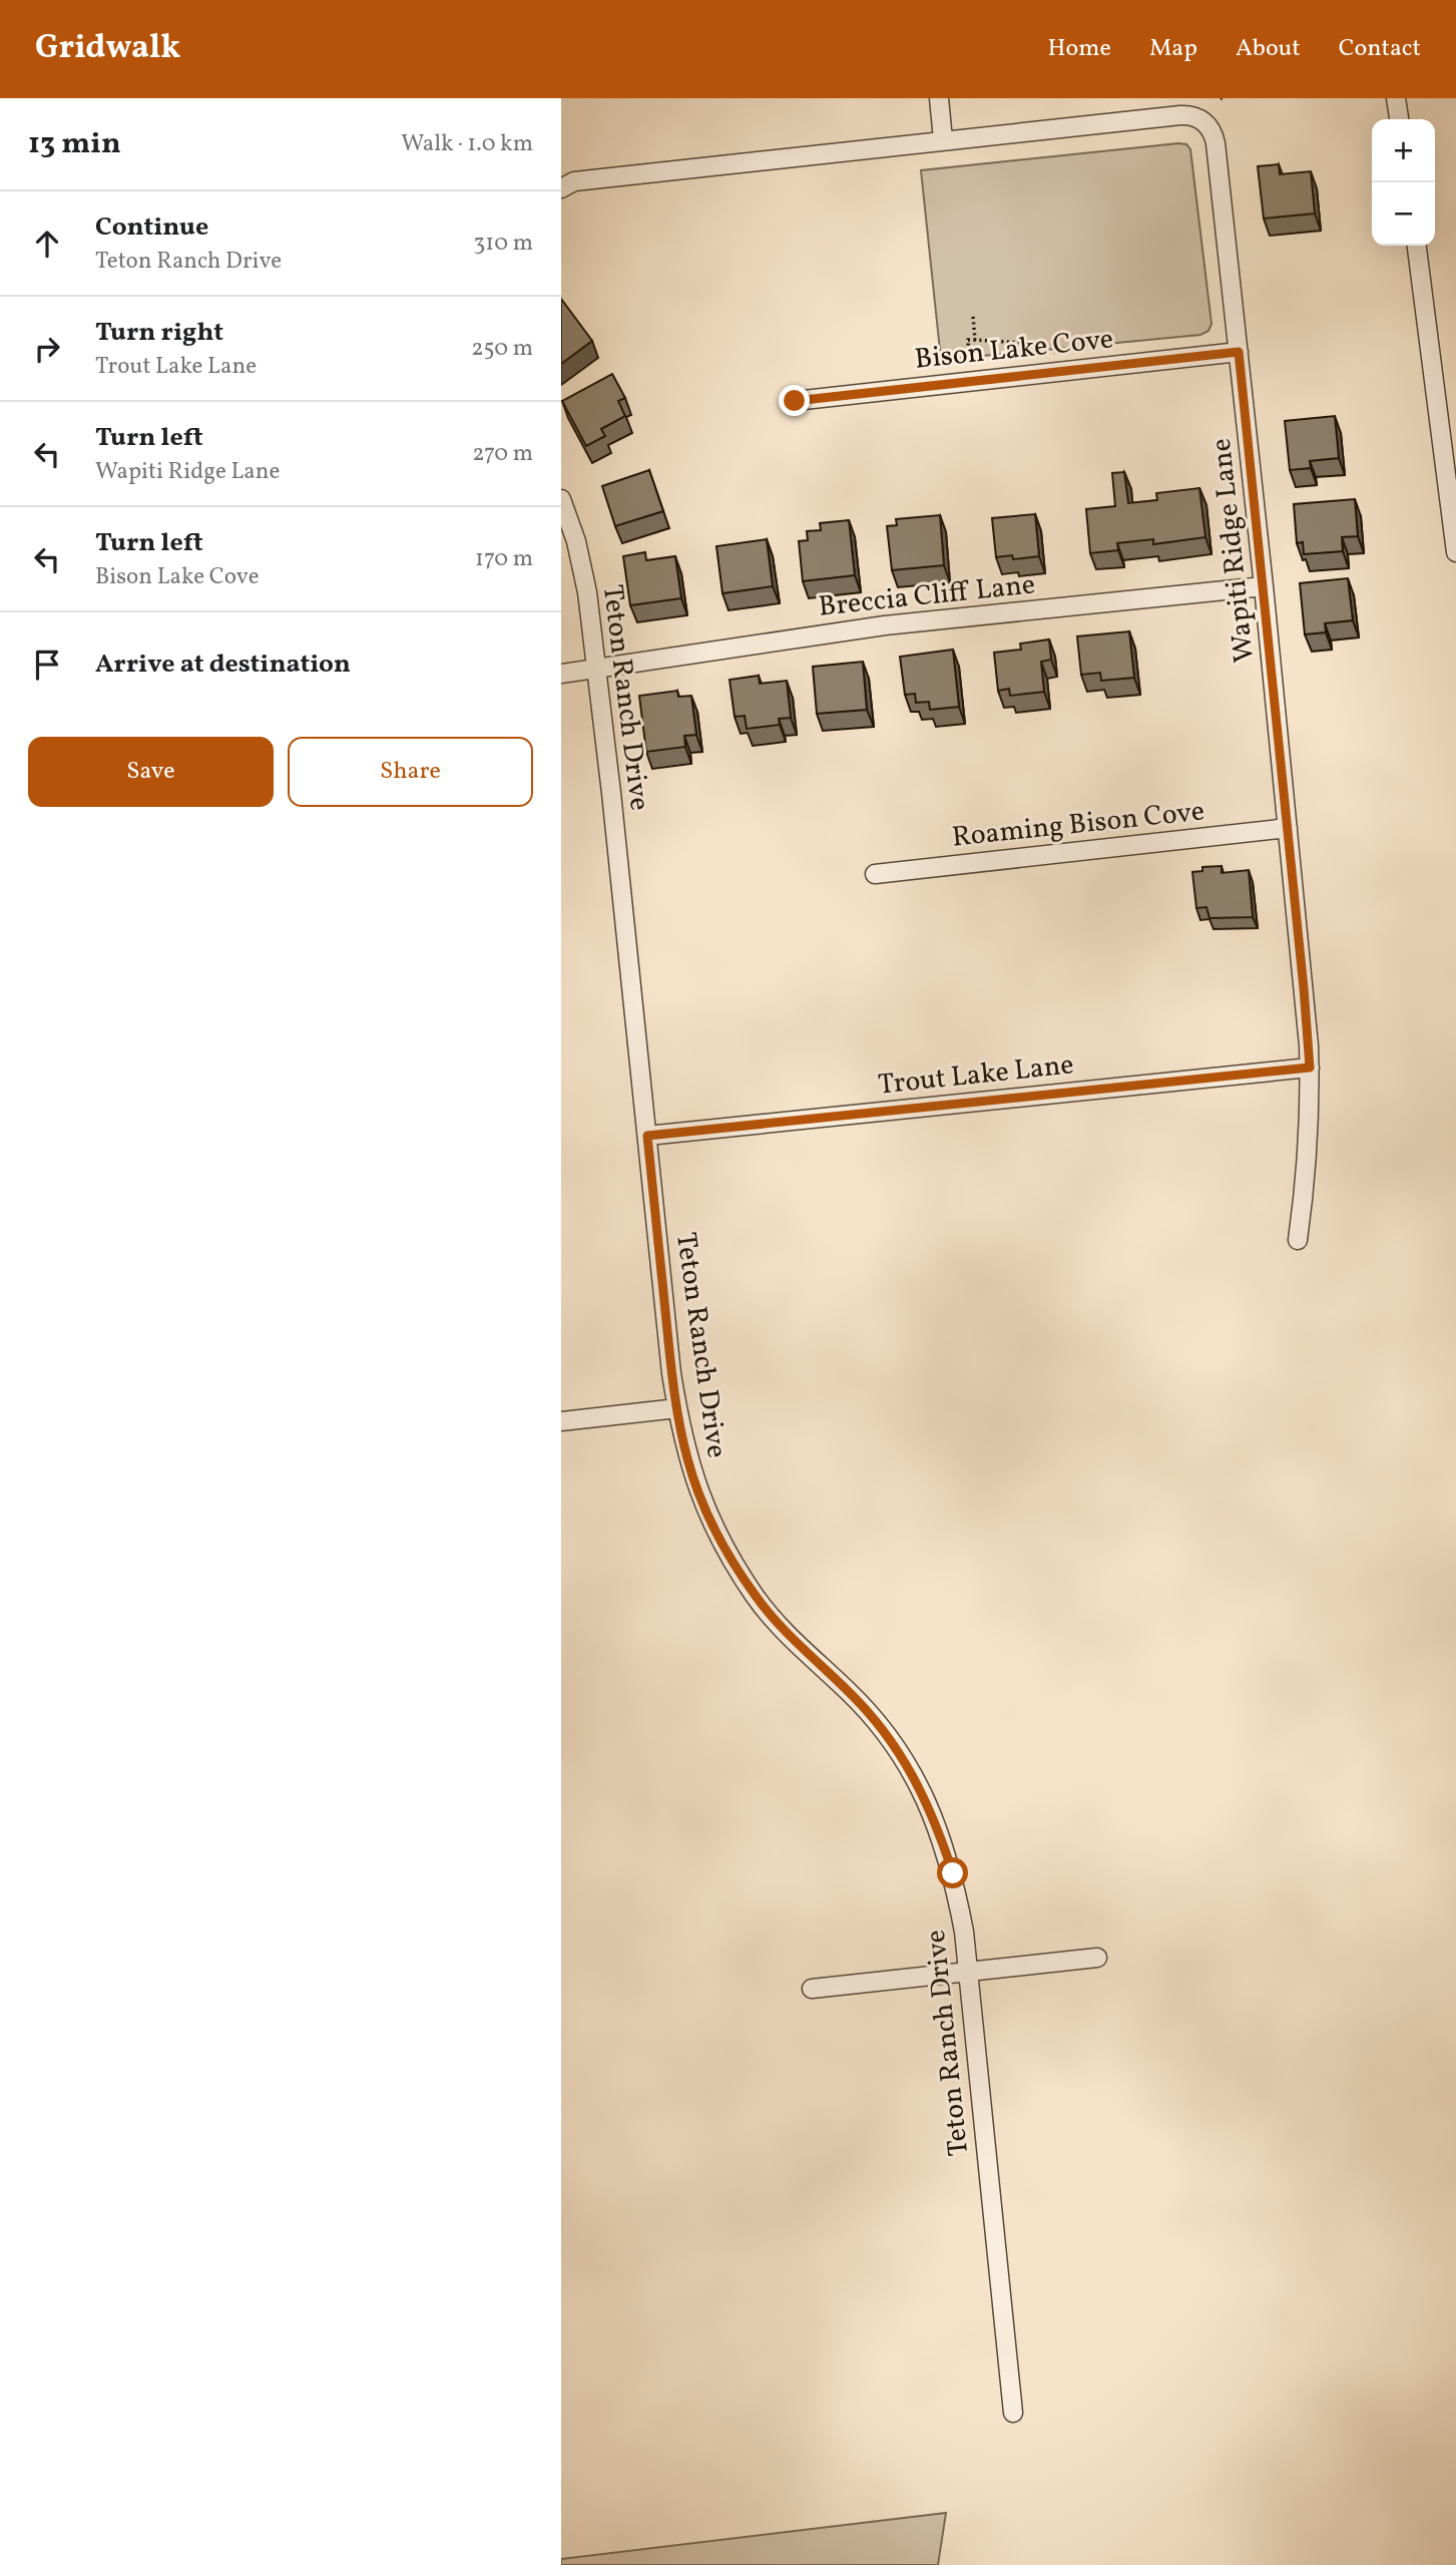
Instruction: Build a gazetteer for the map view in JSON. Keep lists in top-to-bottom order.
{
  "streets": {
    "street": [
      "Bison Lake Cove",
      "Wapiti Ridge Lane",
      "Breccia Cliff Lane",
      "Teton Ranch Drive",
      "Roaming Bison Cove",
      "Trout Lake Lane"
    ]
  },
  "crossings": [
    ["Bison Lake Cove", "Wapiti Ridge Lane"],
    ["Wapiti Ridge Lane", "Breccia Cliff Lane"],
    ["Wapiti Ridge Lane", "Roaming Bison Cove"],
    ["Wapiti Ridge Lane", "Trout Lake Lane"],
    ["Breccia Cliff Lane", "Teton Ranch Drive"],
    ["Teton Ranch Drive", "Trout Lake Lane"]
  ],
  "page": {
    "header": "Gridwalk",
    "nav": [
      "Home",
      "Map",
      "About",
      "Contact"
    ],
    "heading": ["13 min", "Walk · 1.0 km"],
    "map_buttons": ["+", "−"],
    "list": [
      ["Continue", "Teton Ranch Drive", "310 m"],
      ["Turn right", "Trout Lake Lane", "250 m"],
      ["Turn left", "Wapiti Ridge Lane", "270 m"],
      ["Turn left", "Bison Lake Cove", "170 m"],
      "Arrive at destination"
    ],
    "buttons": ["Save", "Share"]
  }
}
